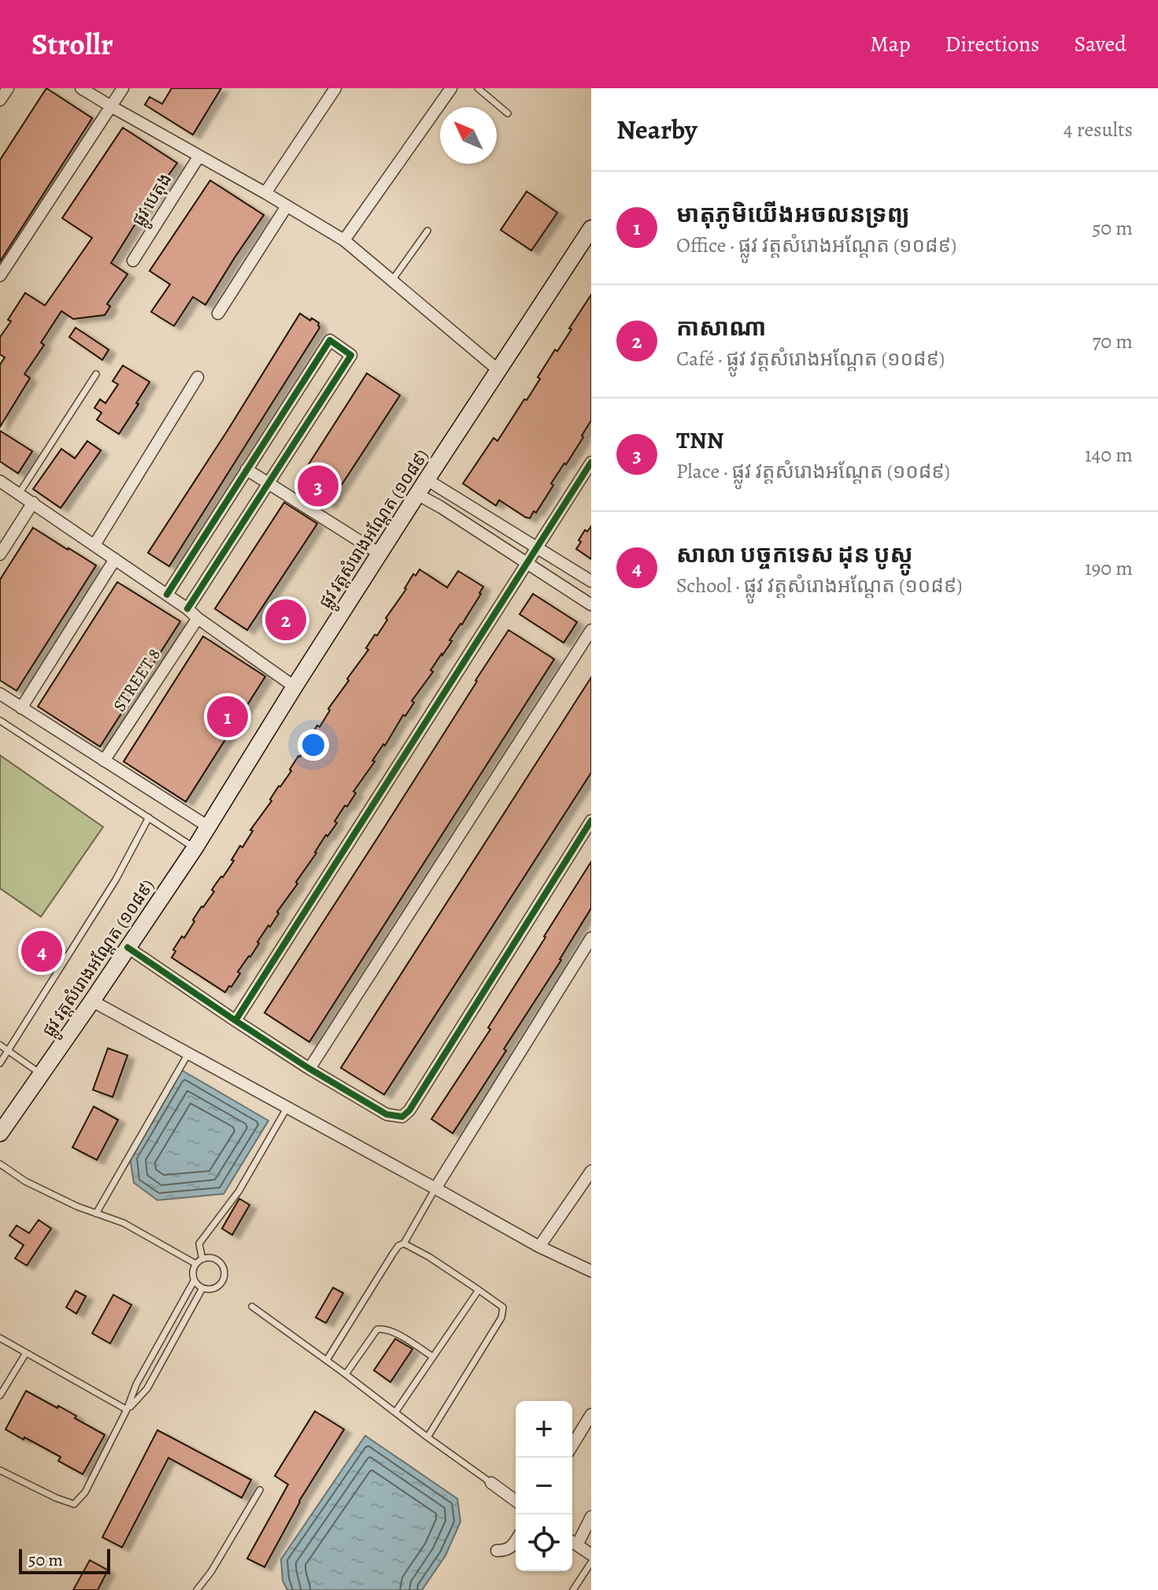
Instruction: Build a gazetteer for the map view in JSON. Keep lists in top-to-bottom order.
{
  "streets": {
    "main road": ["ផ្លូវ វត្តសំរោងអណ្ដែត (១០៨៩)"],
    "street": ["ផ្លូវ បេតុង", "STREET 8"]
  },
  "scale_bar": "50 m",
  "north": "top left",
  "page": {
    "header": "Strollr",
    "nav": ["Map", "Directions", "Saved"],
    "heading": ["Nearby", "4 results"],
    "list": [
      {
        "mark": "1",
        "name": "មាតុភូមិយើងអចលនទ្រព្យ",
        "note": "Office · ផ្លូវ វត្តសំរោងអណ្ដែត (១០៨៩)",
        "value": "50 m"
      },
      {
        "mark": "2",
        "name": "កាសាណា",
        "note": "Café · ផ្លូវ វត្តសំរោងអណ្ដែត (១០៨៩)",
        "value": "70 m"
      },
      {
        "mark": "3",
        "name": "TNN",
        "note": "Place · ផ្លូវ វត្តសំរោងអណ្ដែត (១០៨៩)",
        "value": "140 m"
      },
      {
        "mark": "4",
        "name": "សាលា បច្ចកទេស ដុន បូស្កូ",
        "note": "School · ផ្លូវ វត្តសំរោងអណ្ដែត (១០៨៩)",
        "value": "190 m"
      }
    ],
    "pins": [
      "3",
      "2",
      "1",
      "4"
    ],
    "map_buttons": ["+", "−"],
    "scale": "50 m"
  }
}
